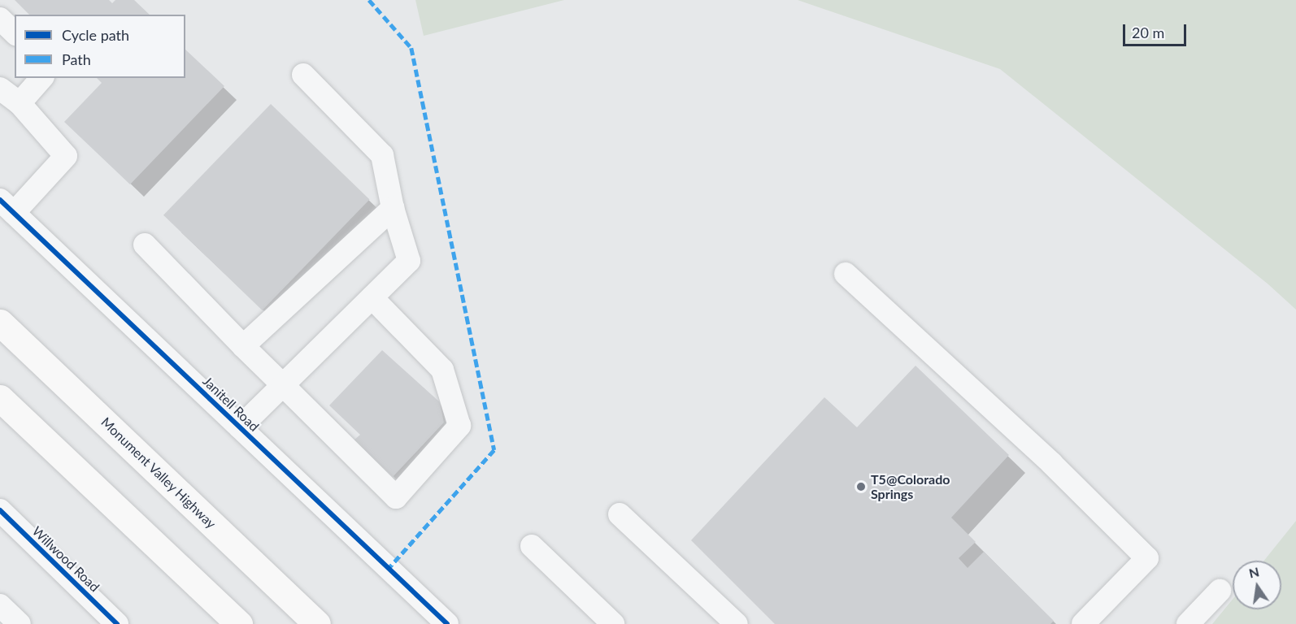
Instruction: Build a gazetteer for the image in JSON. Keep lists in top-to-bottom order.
{
  "streets": {
    "highway": ["Monument Valley Highway"],
    "street": ["Janitell Road", "Willwood Road"]
  },
  "places": ["T5@Colorado Springs"],
  "legend": ["Cycle path", "Path"],
  "scale_bar": "20 m",
  "north": "top"
}
